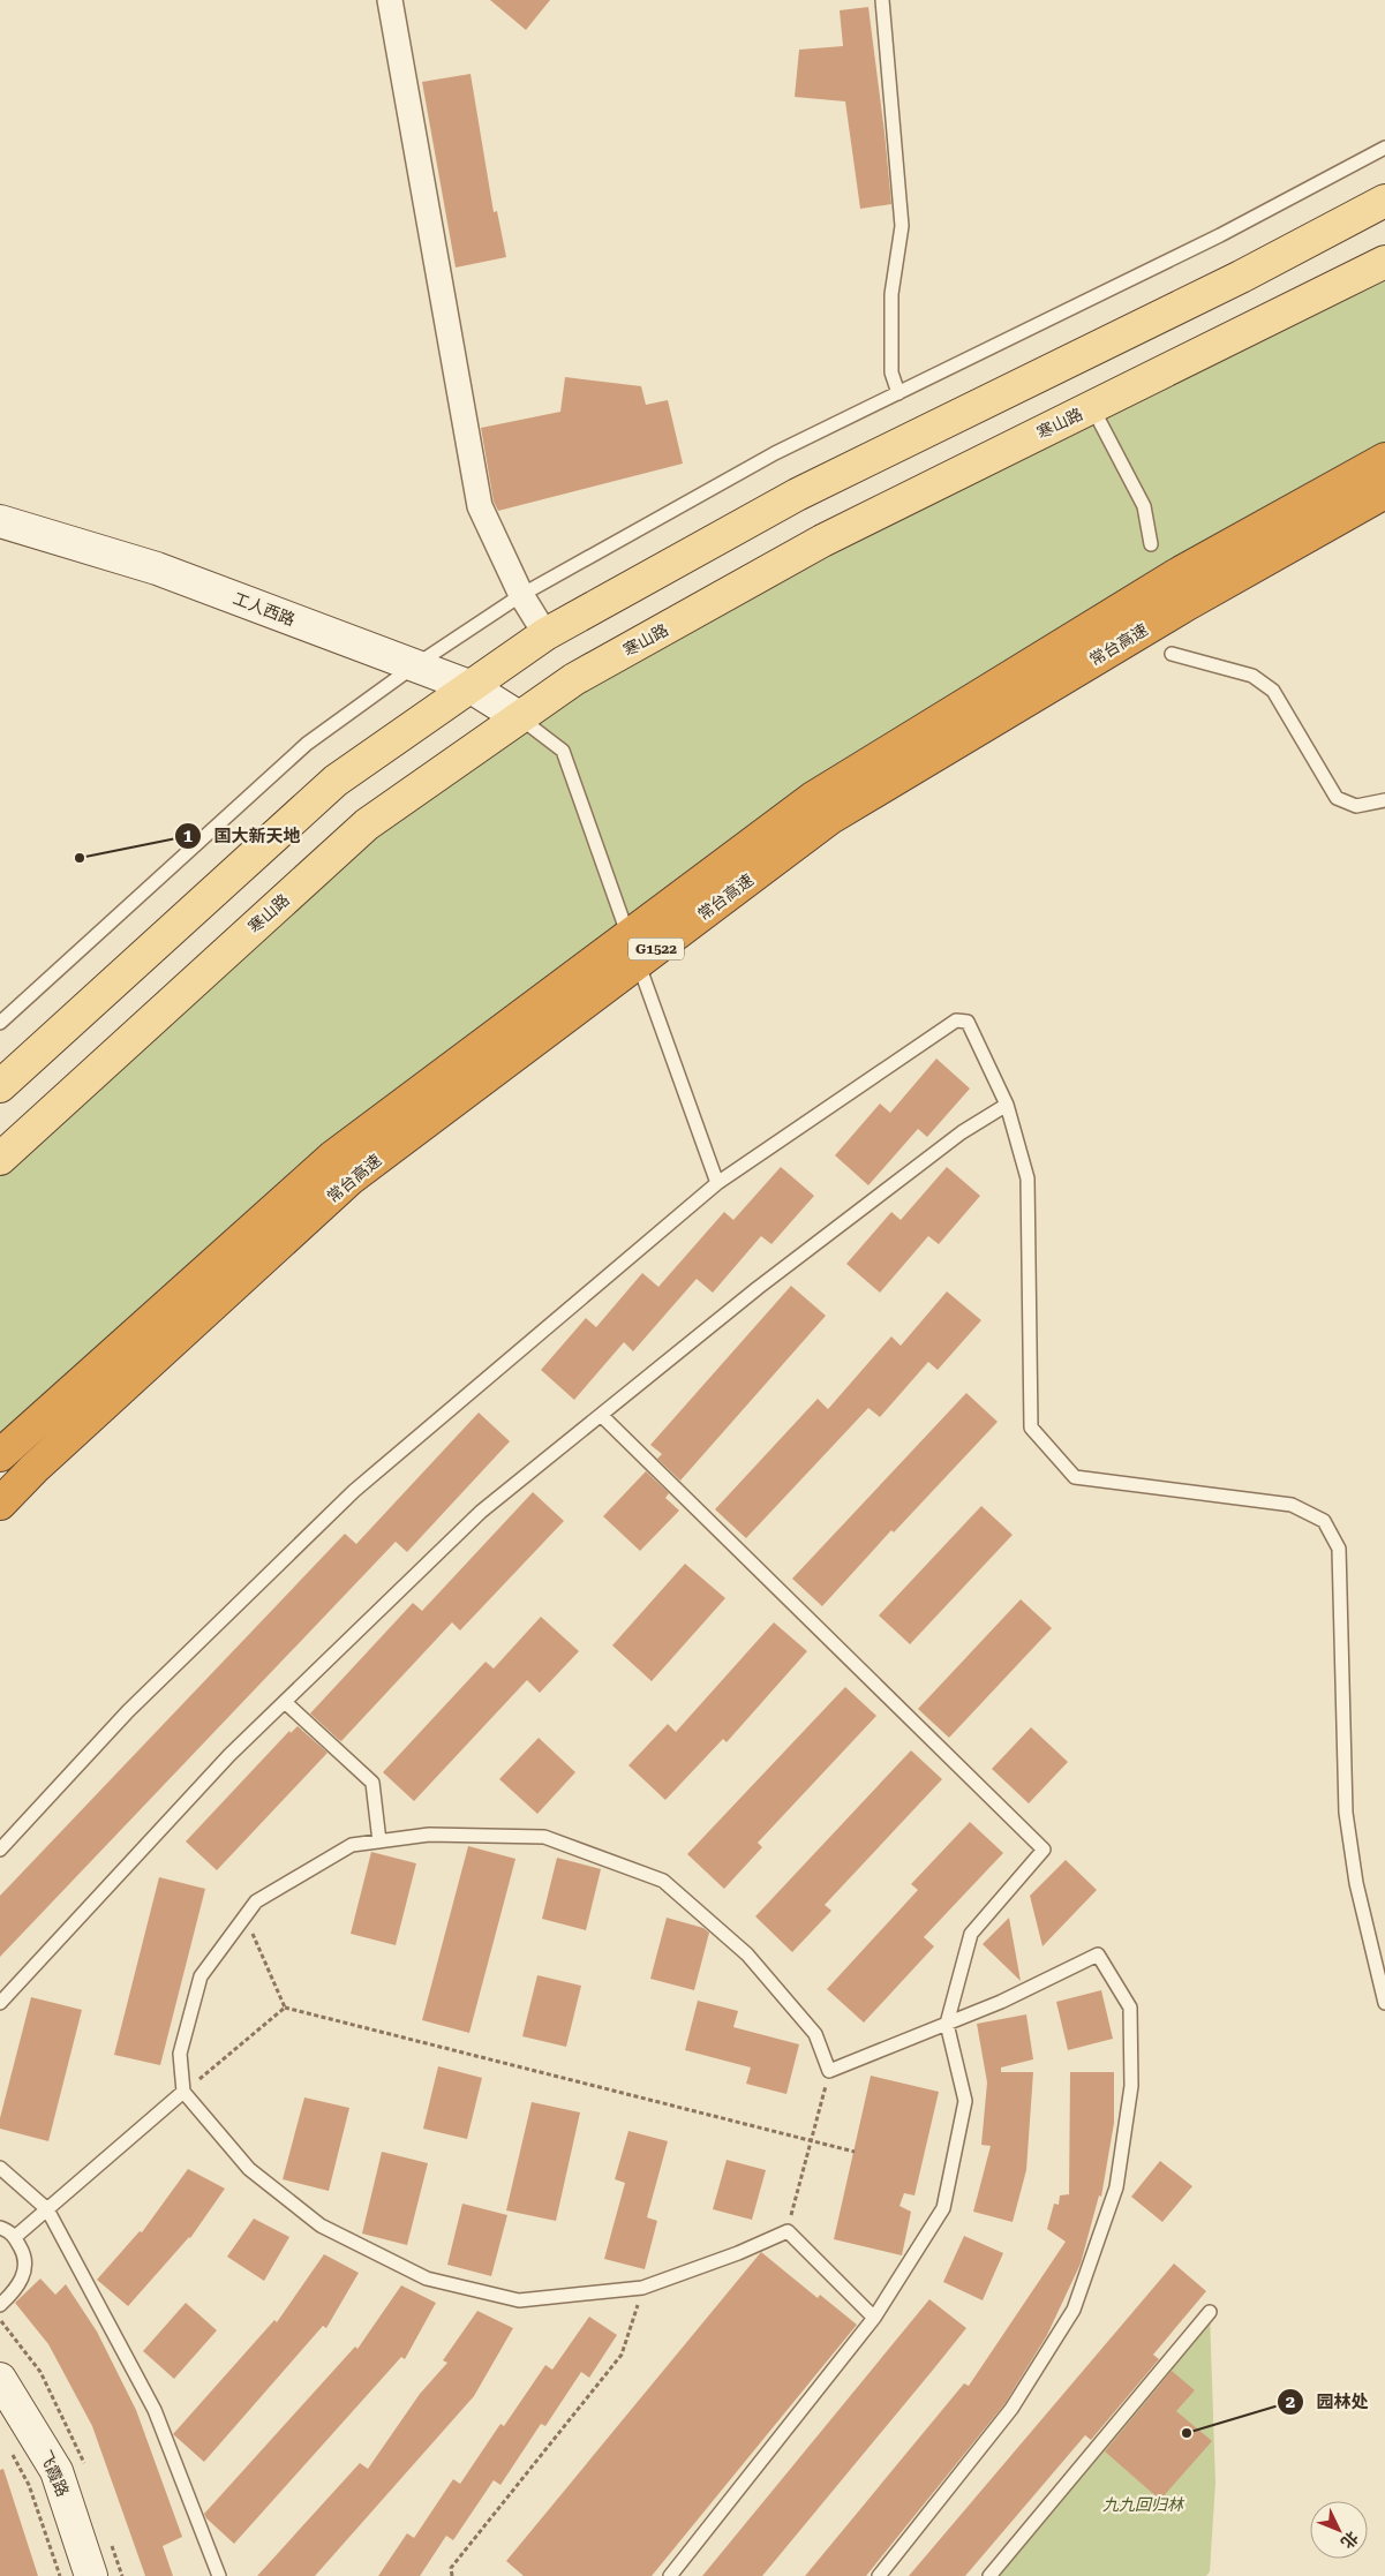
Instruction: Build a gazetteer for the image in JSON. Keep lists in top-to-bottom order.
{
  "streets": {
    "highway": ["常台高速", "G1522"],
    "main road": ["寒山路", "工人西路", "飞霞路"]
  },
  "crossings": [
    ["寒山路", "工人西路"]
  ],
  "parks": ["九九回归林"],
  "places": ["国大新天地", "园林处"],
  "north": "bottom right"
}
